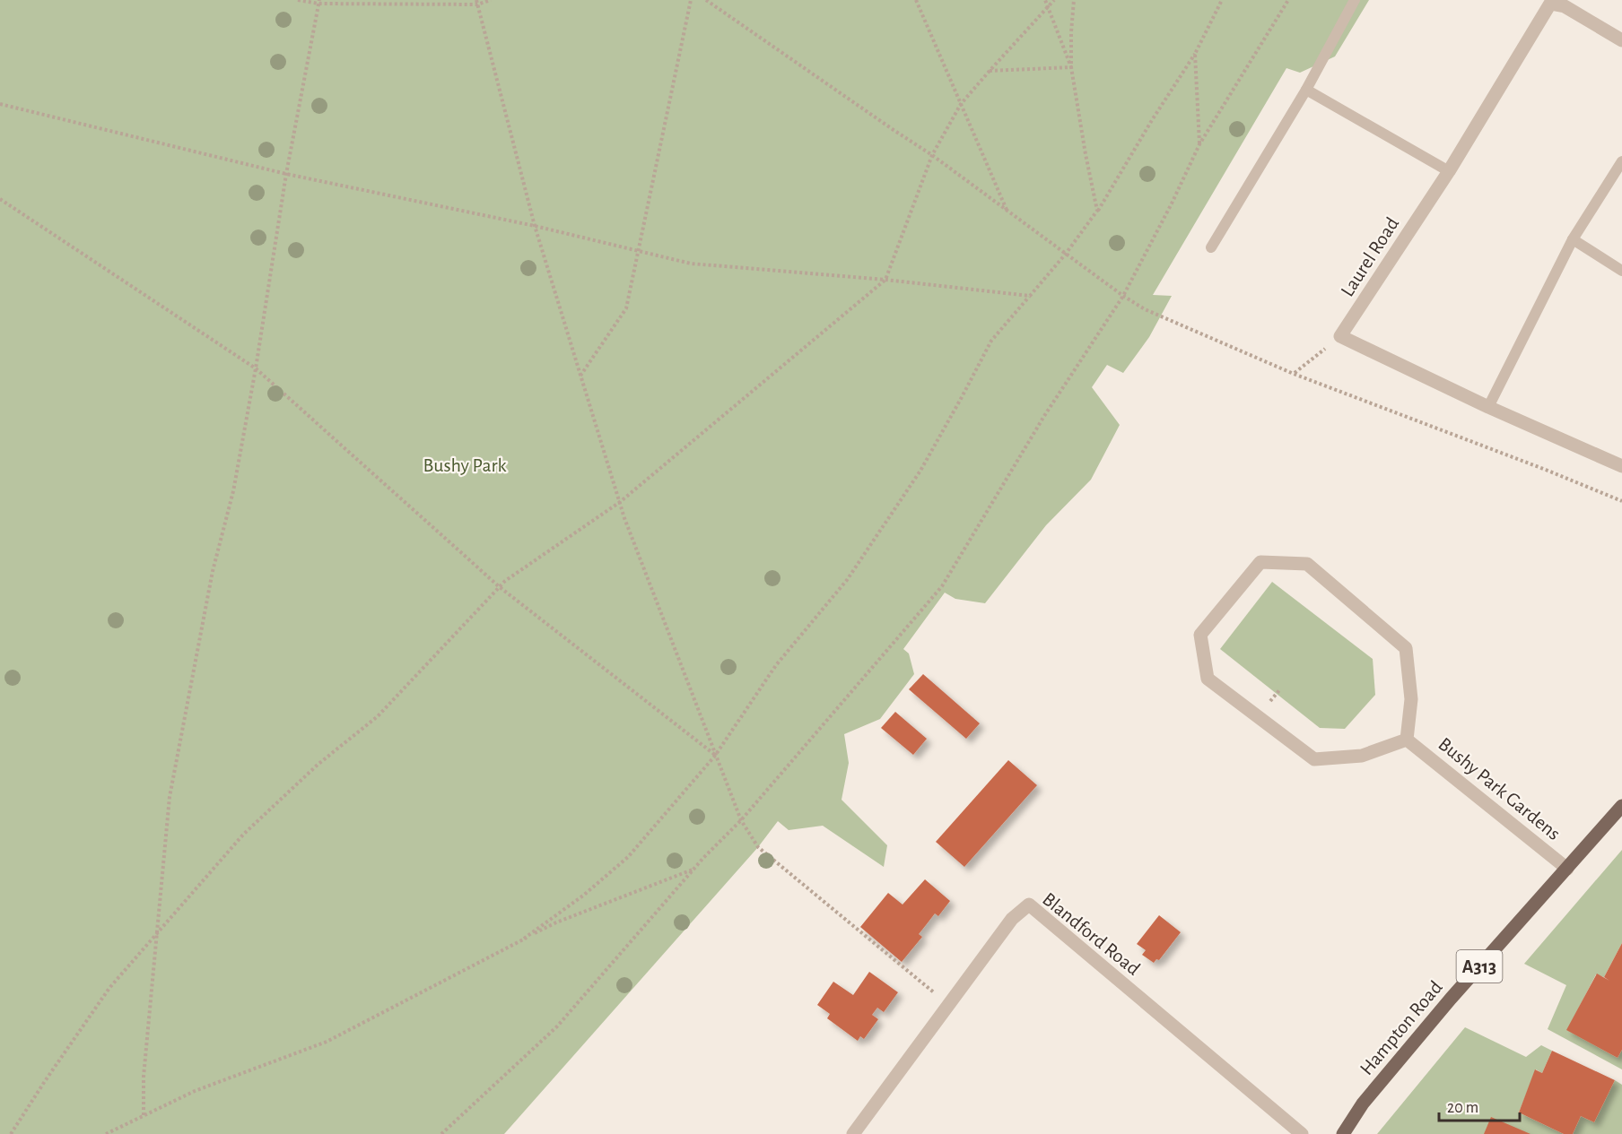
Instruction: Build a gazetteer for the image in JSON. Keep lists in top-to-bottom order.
{
  "streets": {
    "main road": ["A313", "Hampton Road"],
    "street": ["Laurel Road", "Bushy Park Gardens", "Blandford Road"]
  },
  "crossings": [
    ["Bushy Park Gardens", "Hampton Road"]
  ],
  "parks": ["Bushy Park"],
  "scale_bar": "20 m"
}
